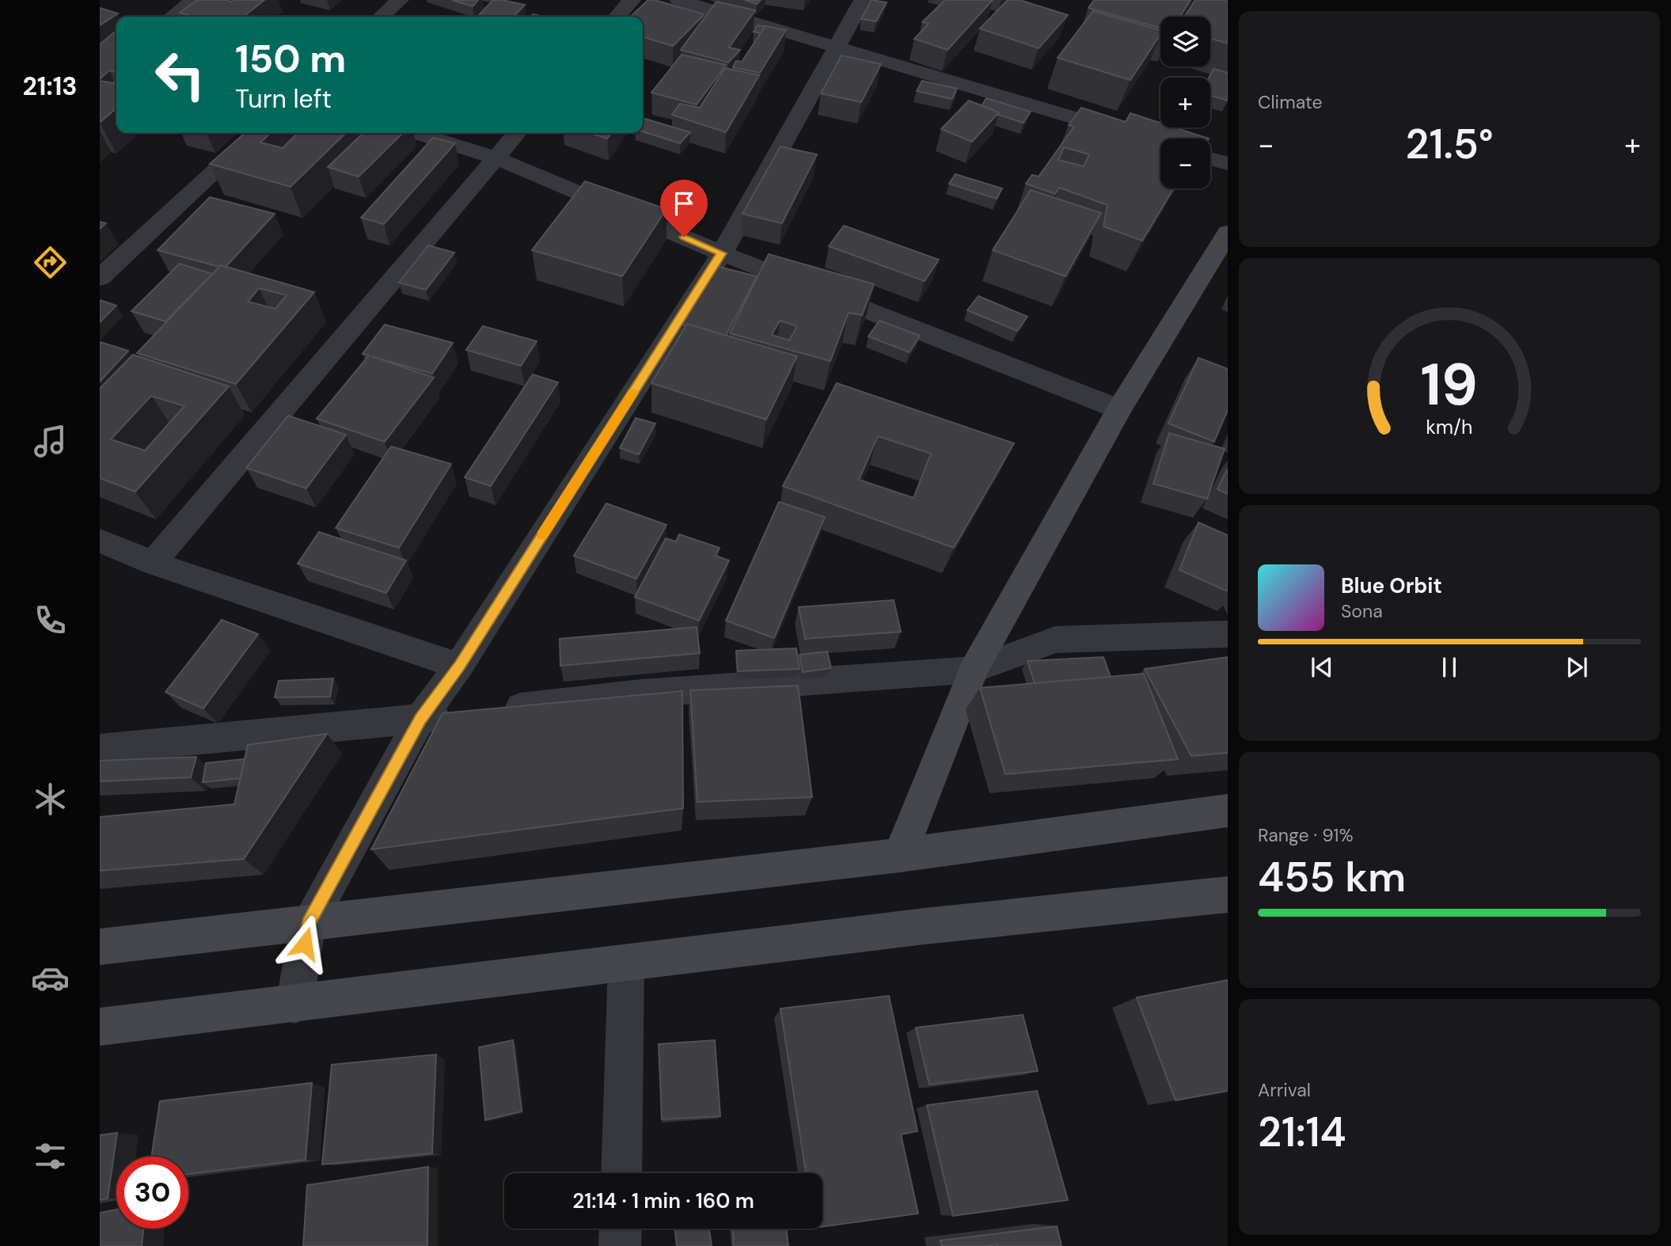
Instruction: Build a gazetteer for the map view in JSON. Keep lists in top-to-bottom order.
{
  "page": {
    "tabs": "21:13",
    "tile": [
      "Climate",
      ["Range · 91%", "455 km"],
      ["Arrival", "21:14"]
    ],
    "map_buttons": ["+", "−"],
    "turn": ["150 m", "Turn left"],
    "heat": ["−", "21.5°", "+"],
    "song": ["Blue Orbit", "Sona"],
    "limit": "30",
    "trip": "21:14 · 1 min · 160 m",
    "gauge": ["19", "km/h"]
  }
}
